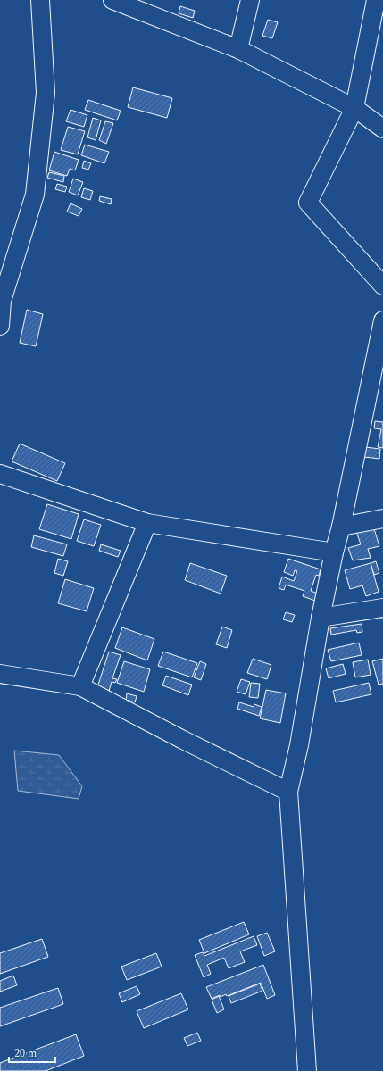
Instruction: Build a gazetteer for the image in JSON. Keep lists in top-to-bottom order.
{
  "scale_bar": "20 m"
}
